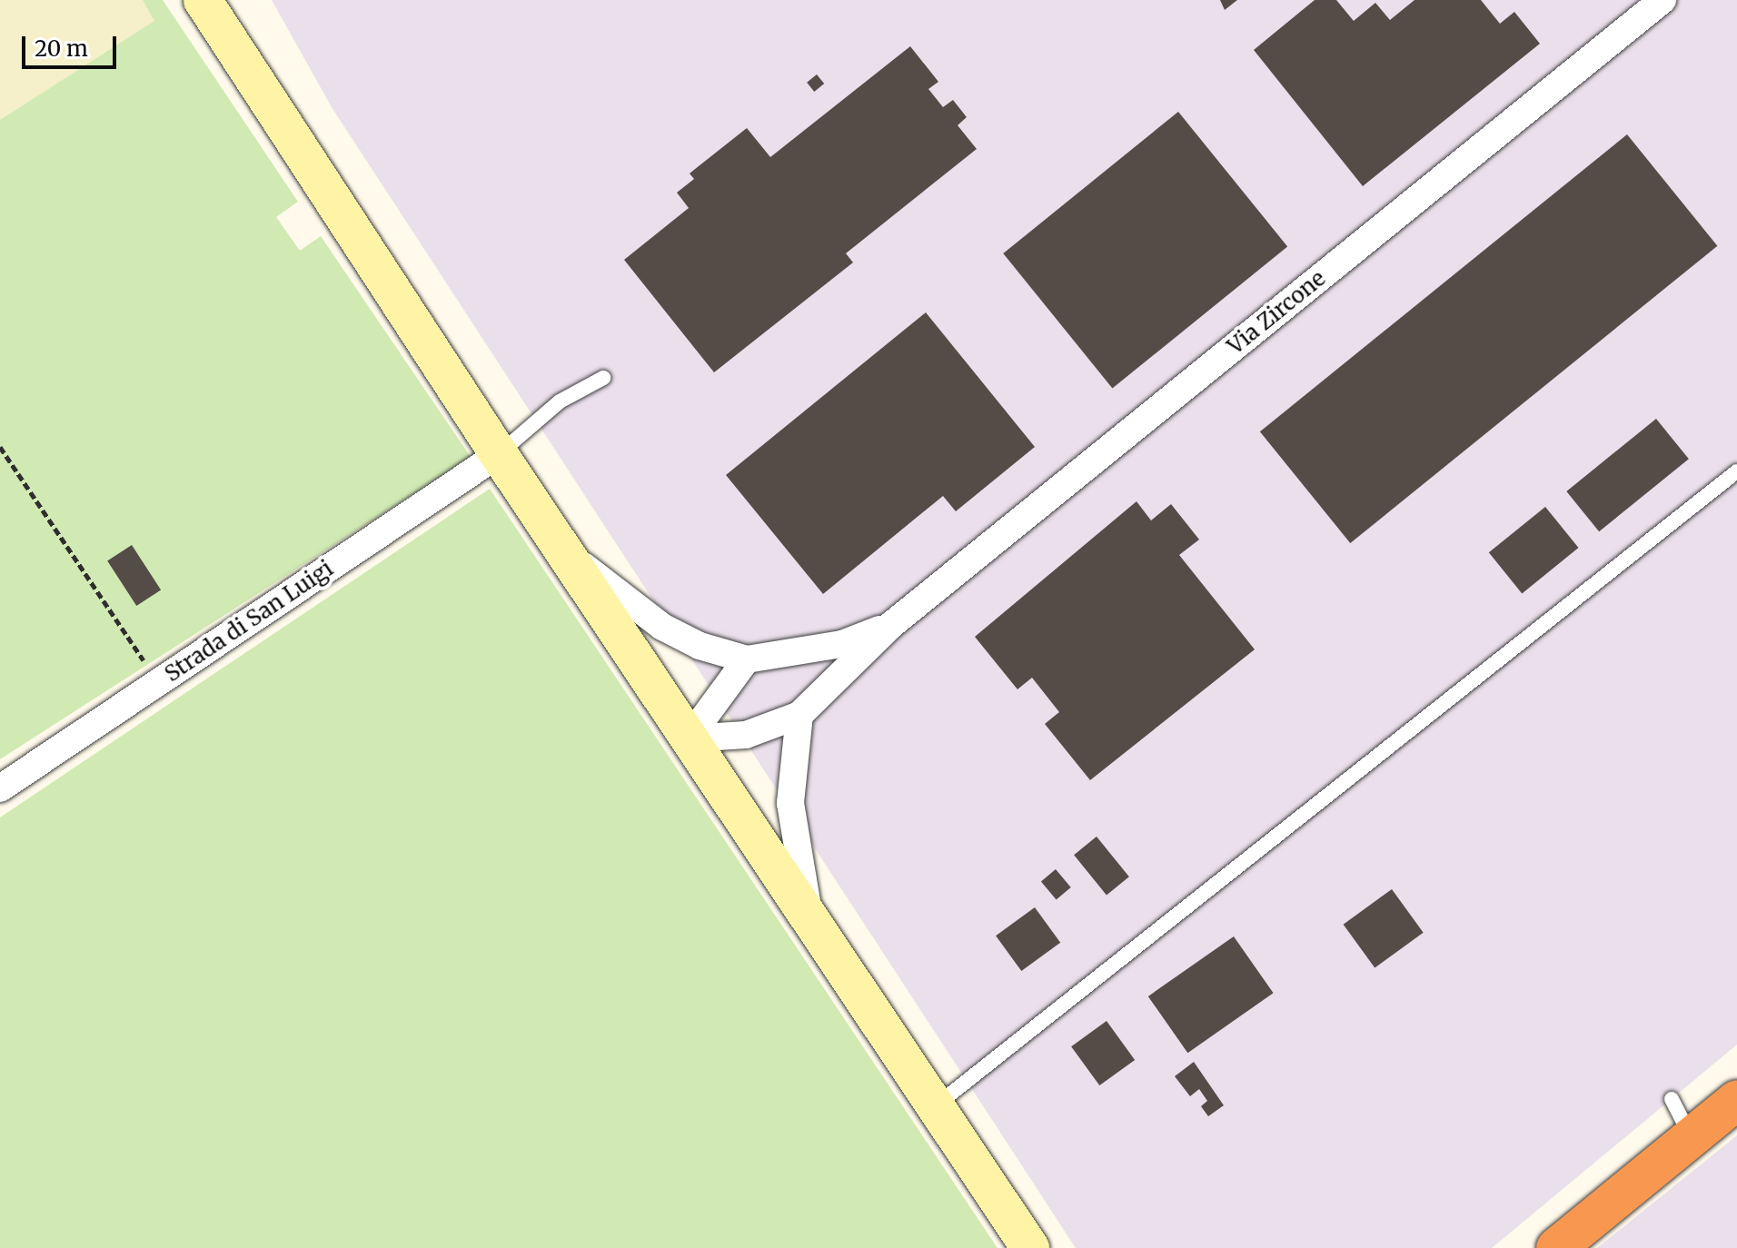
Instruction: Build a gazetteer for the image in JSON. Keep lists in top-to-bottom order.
{
  "streets": {
    "street": ["Via Zircone", "Strada di San Luigi"]
  },
  "scale_bar": "20 m"
}
